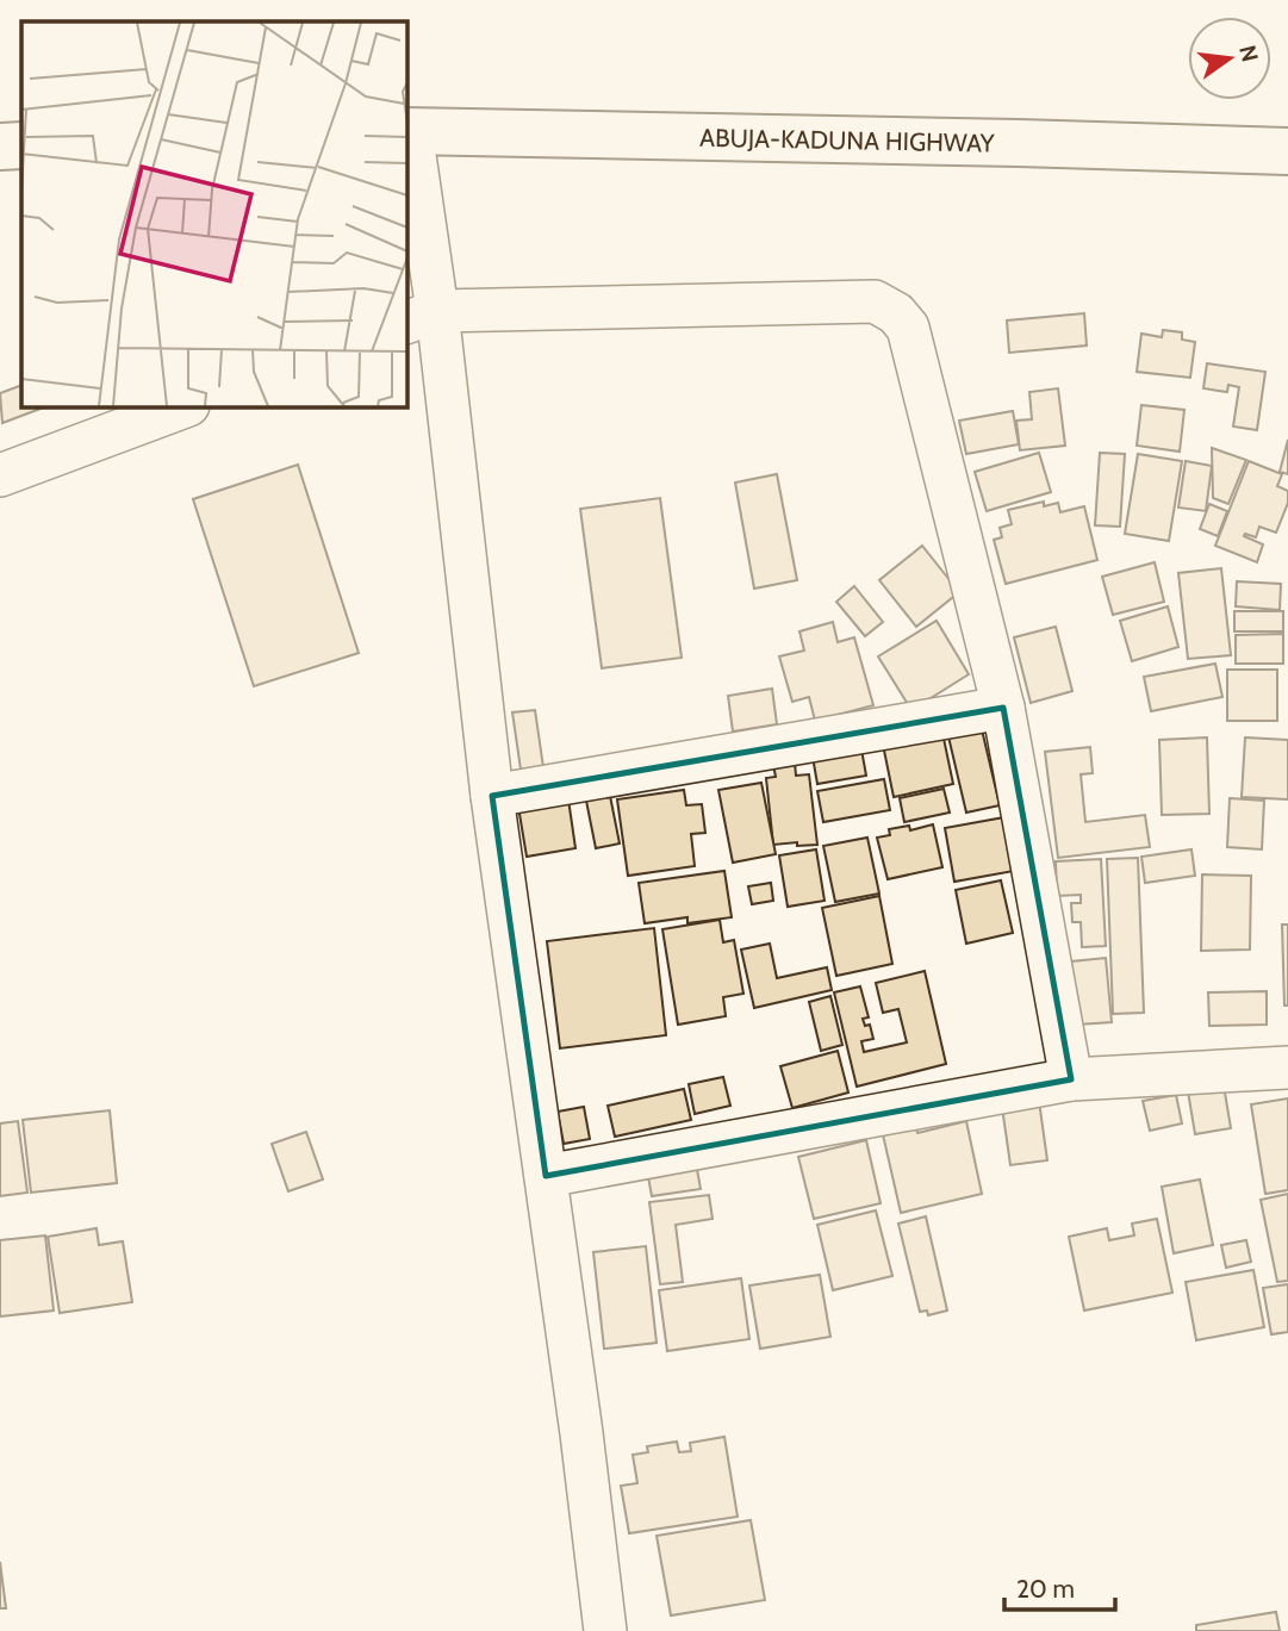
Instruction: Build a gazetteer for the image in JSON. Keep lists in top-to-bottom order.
{
  "streets": {
    "highway": ["ABUJA-KADUNA HIGHWAY"]
  },
  "scale_bar": "20 m",
  "north": "right"
}
